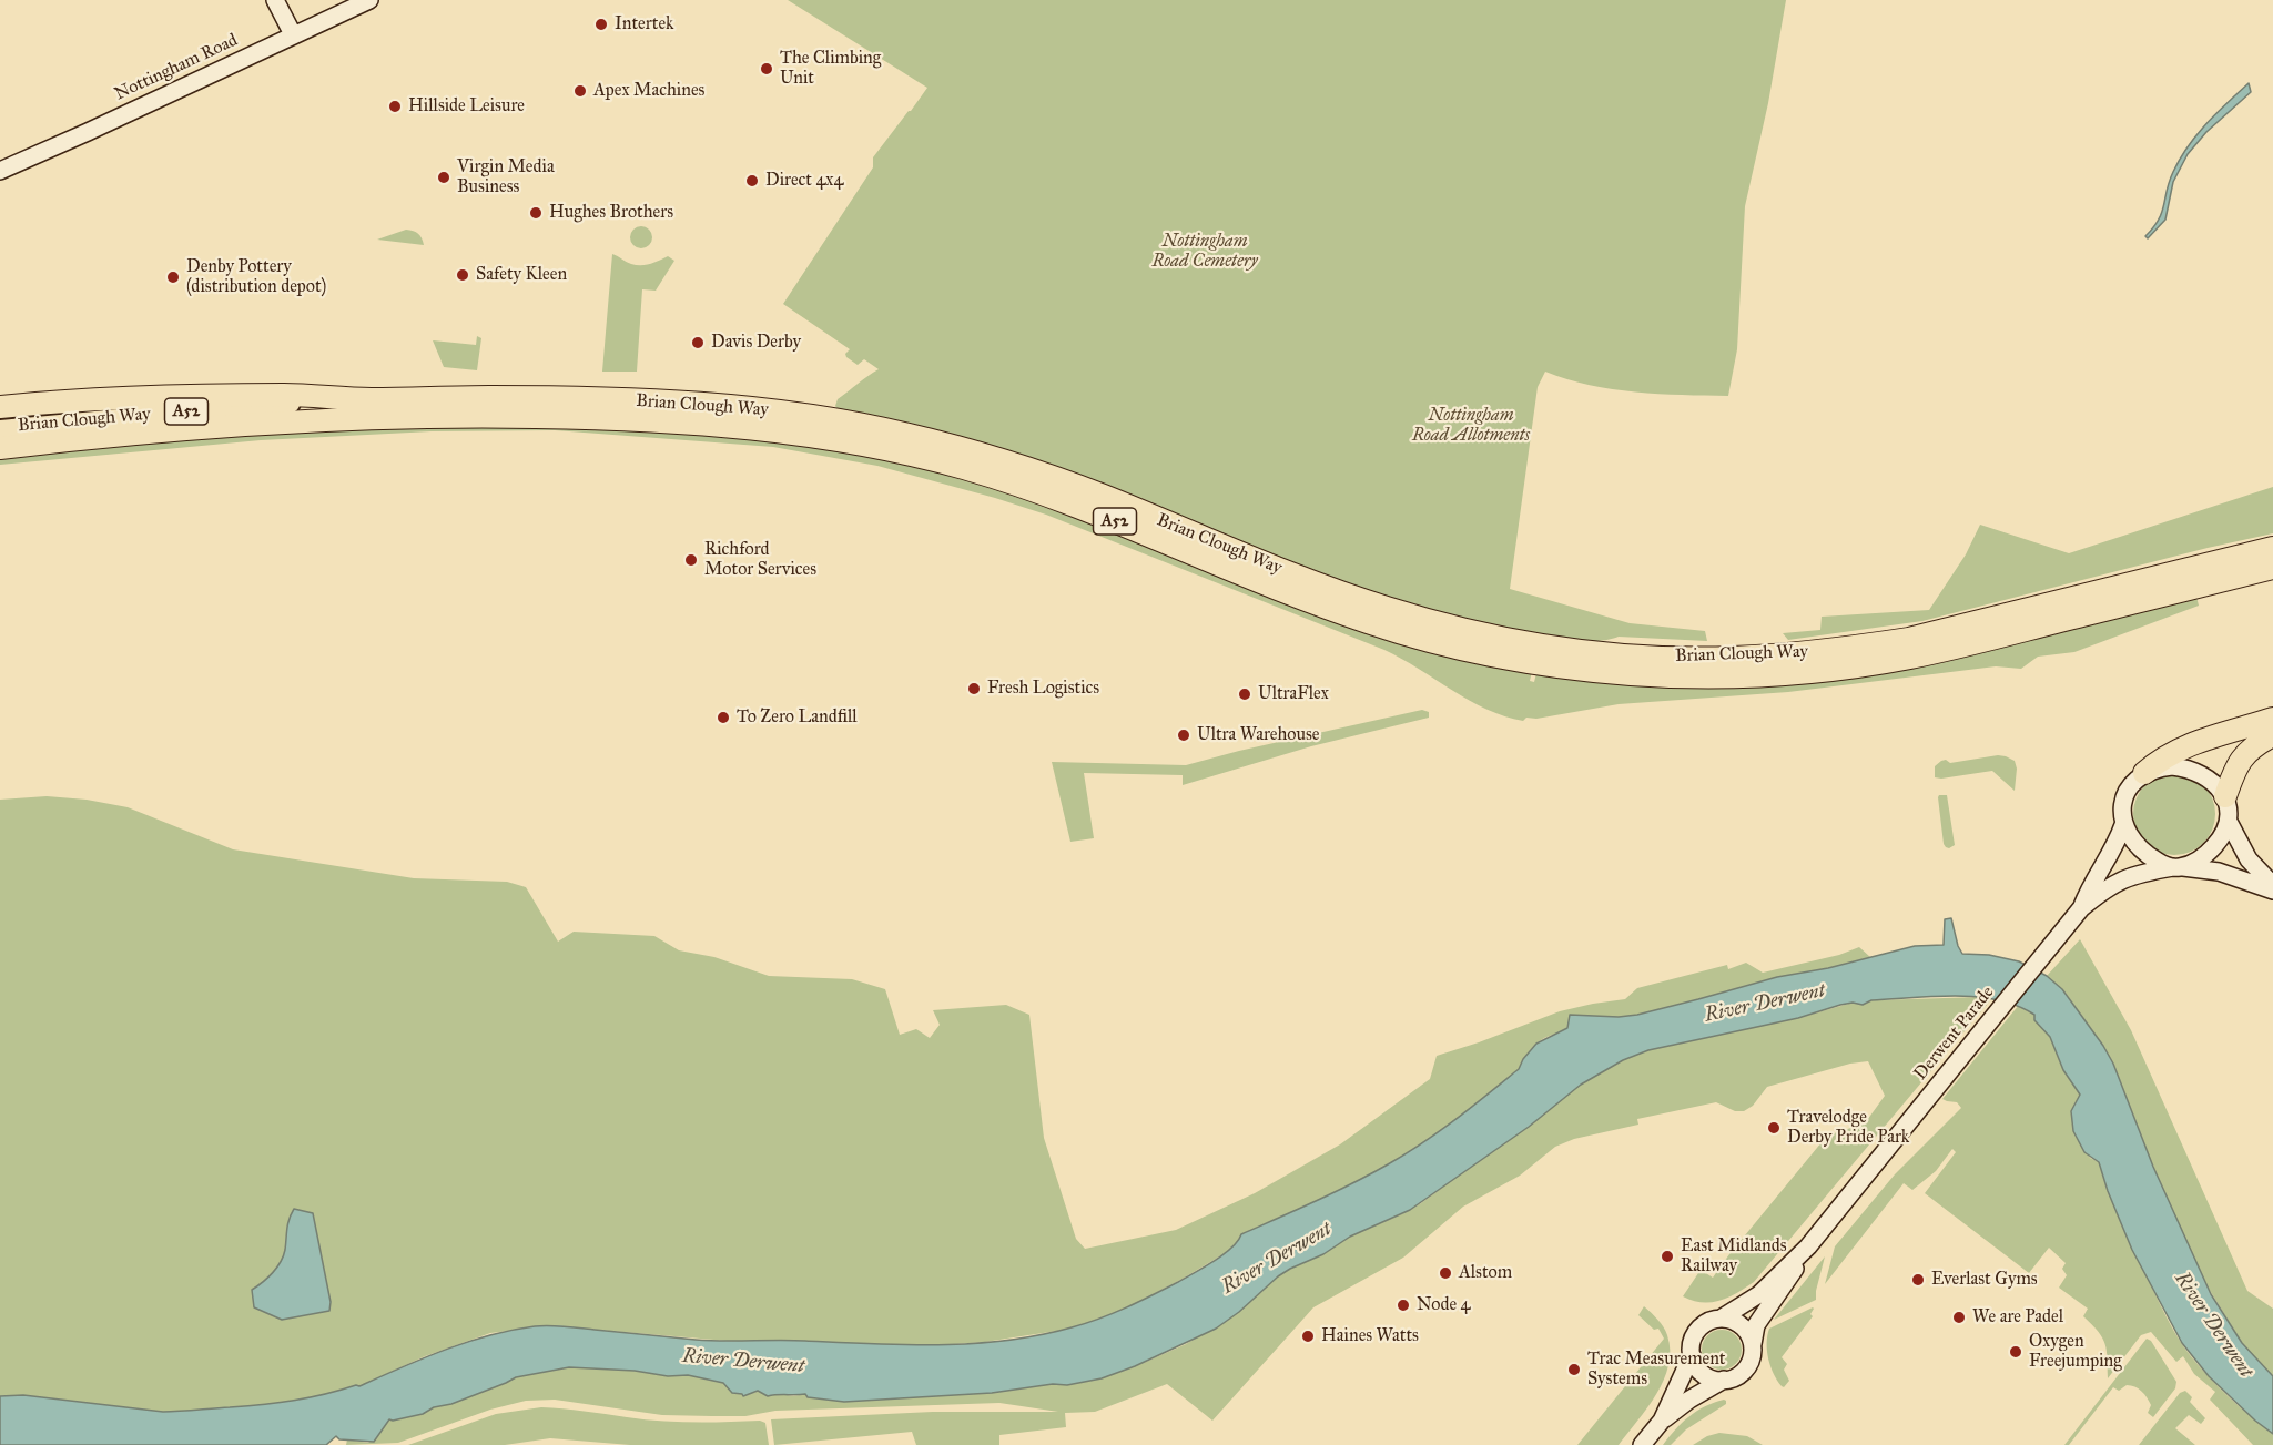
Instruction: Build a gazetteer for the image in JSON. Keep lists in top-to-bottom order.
{
  "streets": {
    "highway": ["Brian Clough Way", "A52"],
    "street": ["Nottingham Road", "Derwent Parade"]
  },
  "water": ["River Derwent"],
  "parks": ["Nottingham Road Cemetery", "Nottingham Road Allotments"],
  "places": [
    "Intertek",
    "The Climbing Unit",
    "Apex Machines",
    "Hillside Leisure",
    "Virgin Media Business",
    "Direct 4x4",
    "Hughes Brothers",
    "Safety Kleen",
    "Denby Pottery (distribution depot)",
    "Davis Derby",
    "Richford Motor Services",
    "Fresh Logistics",
    "UltraFlex",
    "To Zero Landfill",
    "Ultra Warehouse",
    "Travelodge Derby Pride Park",
    "East Midlands Railway",
    "Alstom",
    "Everlast Gyms",
    "Node 4",
    "We are Padel",
    "Haines Watts",
    "Oxygen Freejumping",
    "Trac Measurement Systems"
  ]
}
